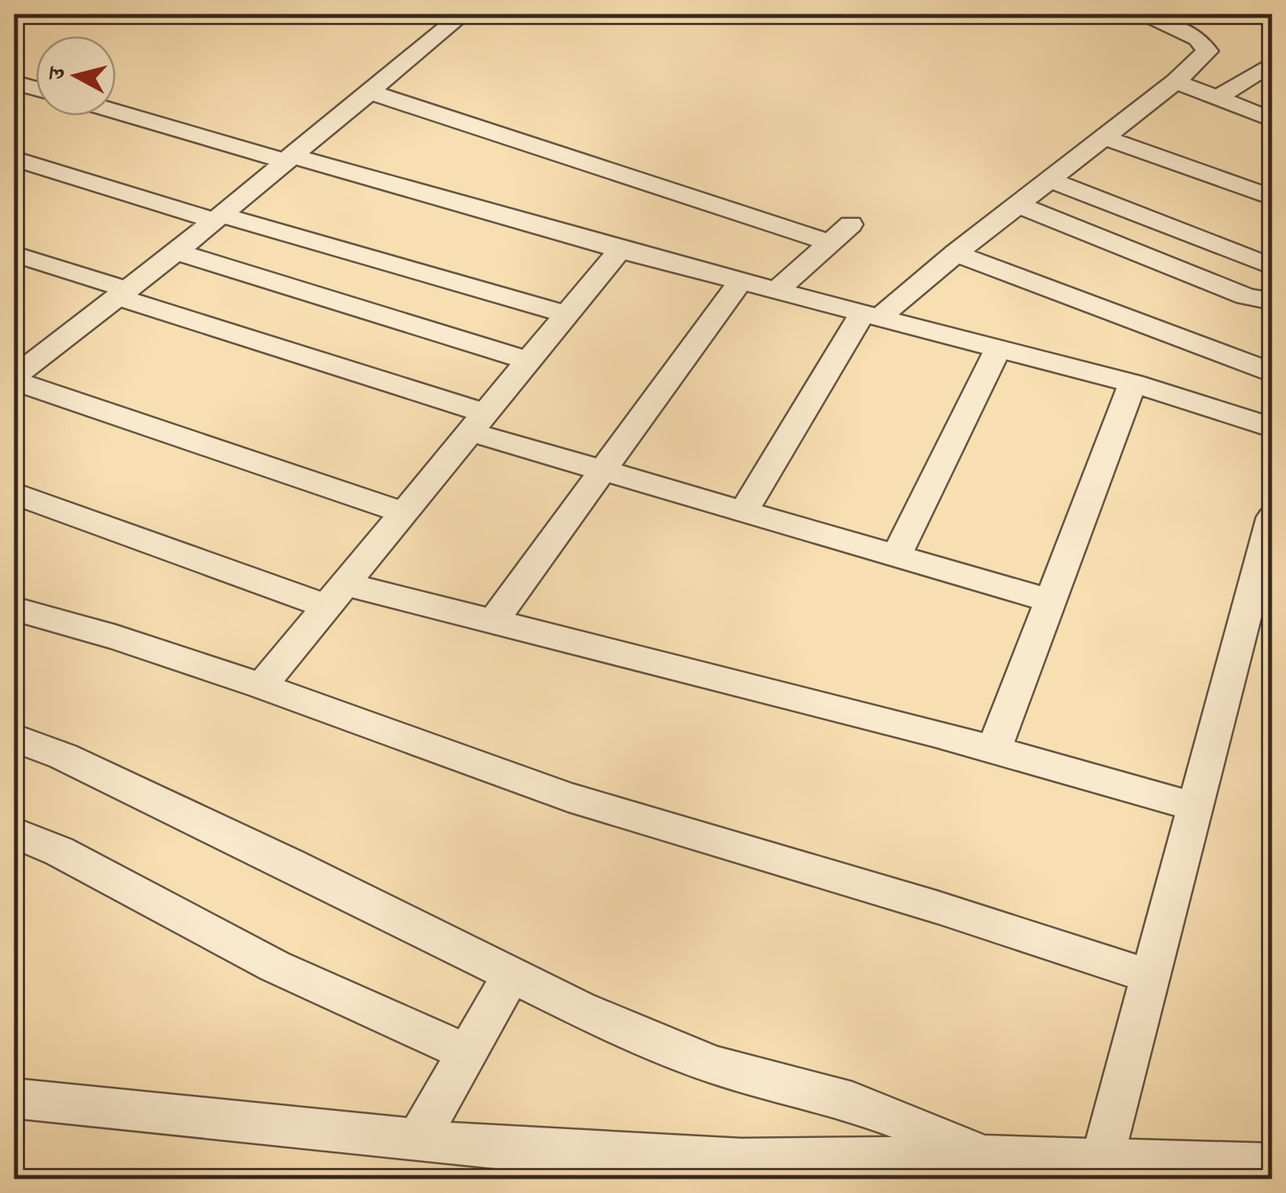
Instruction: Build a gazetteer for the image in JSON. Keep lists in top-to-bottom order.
{
  "north": "left"
}
